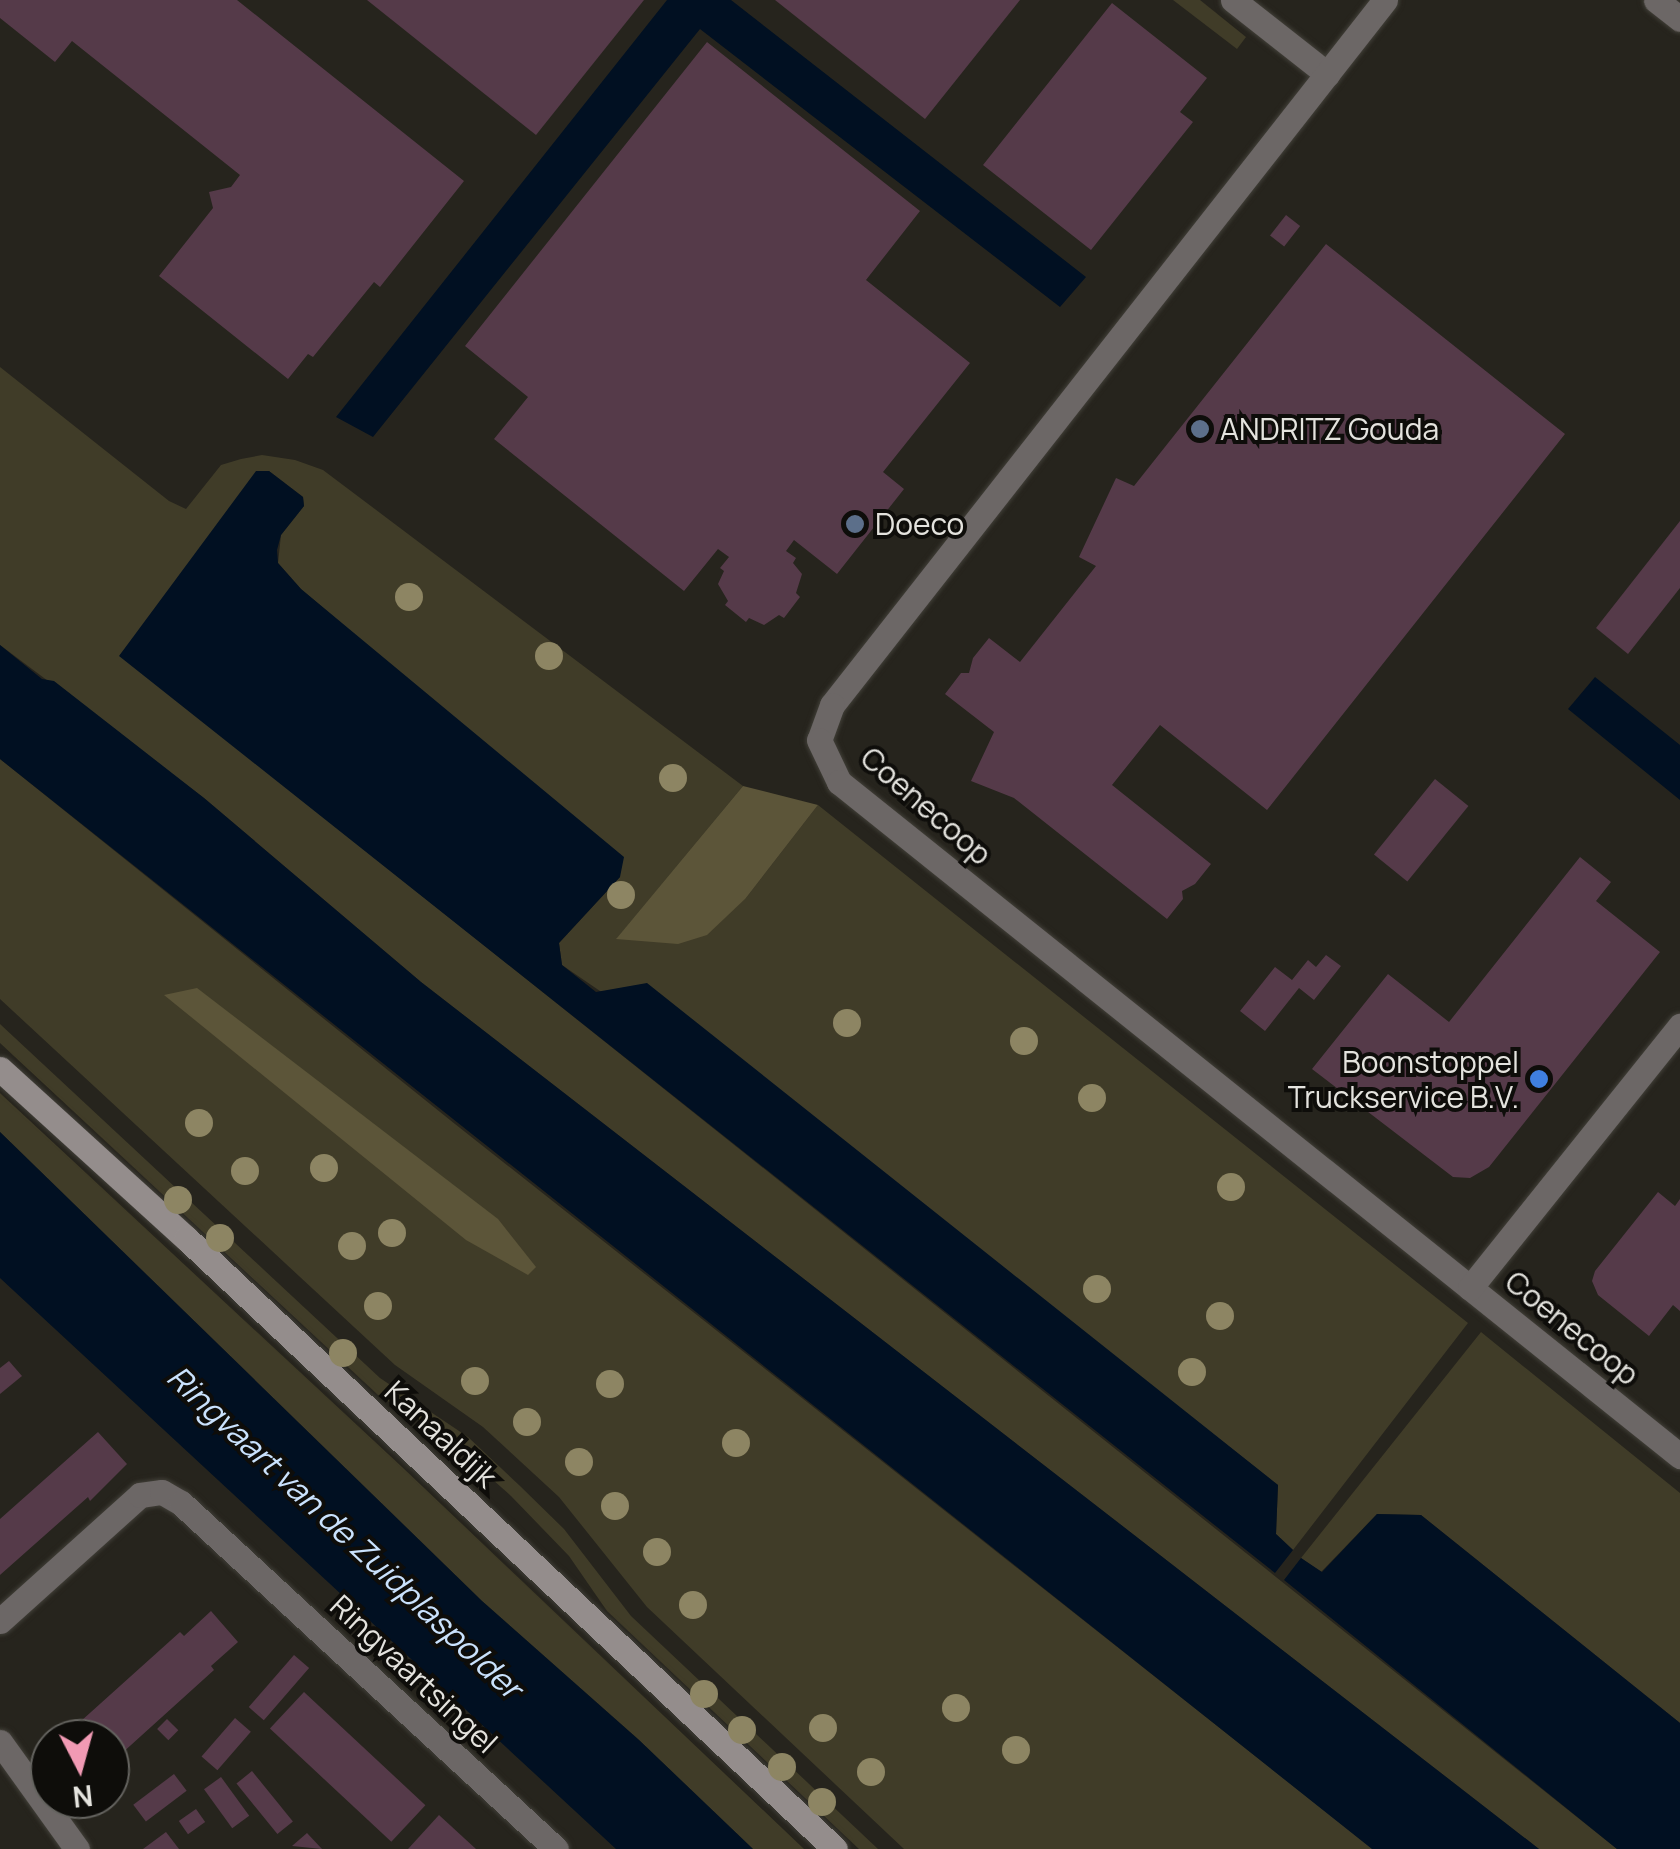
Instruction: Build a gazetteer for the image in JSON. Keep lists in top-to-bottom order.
{
  "streets": {
    "main road": ["Kanaaldijk"],
    "street": ["Coenecoop", "Ringvaartsingel"]
  },
  "water": ["Ringvaart van de Zuidplaspolder"],
  "places": ["ANDRITZ Gouda", "Doeco", "Boonstoppel Truckservice B.V."],
  "north": "bottom"
}
